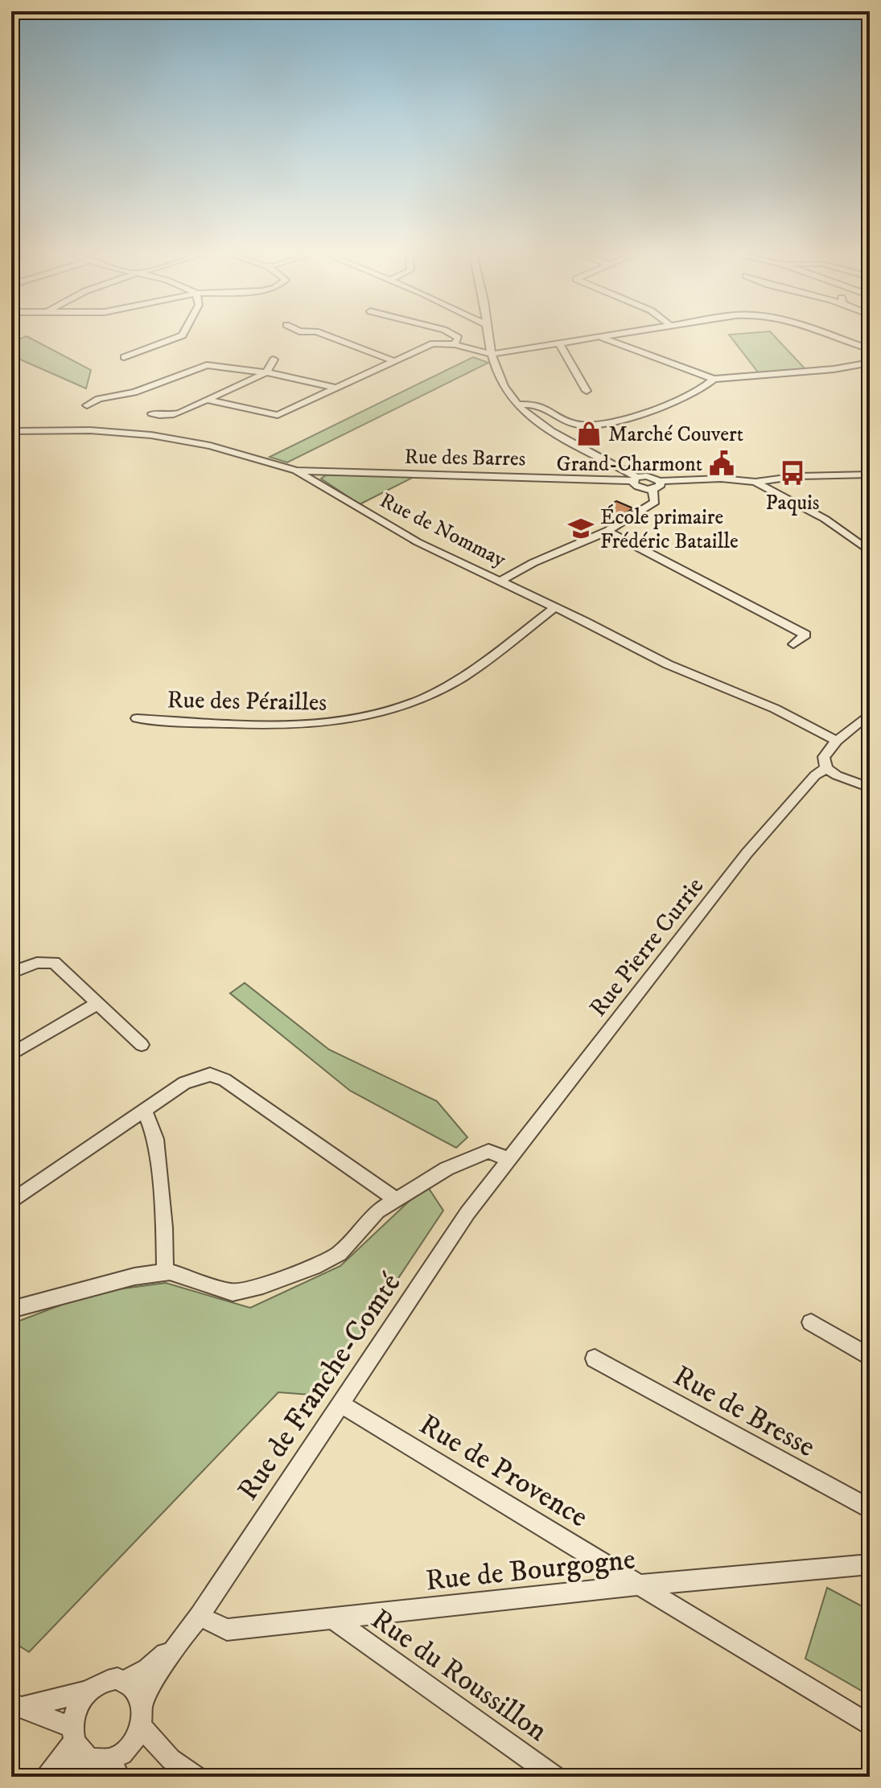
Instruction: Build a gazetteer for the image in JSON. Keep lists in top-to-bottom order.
{
  "streets": {
    "street": [
      "Rue des Barres",
      "Rue de Nommay",
      "Rue des Pérailles",
      "Rue Pierre Currie",
      "Rue de Franche-Comté",
      "Rue de Bresse",
      "Rue de Provence",
      "Rue de Bourgogne",
      "Rue du Roussillon"
    ]
  },
  "crossings": [
    ["Rue des Barres", "Rue de Nommay"],
    ["Rue de Nommay", "Rue des Pérailles"],
    ["Rue Pierre Currie", "Rue de Franche-Comté"],
    ["Rue de Franche-Comté", "Rue de Provence"],
    ["Rue de Franche-Comté", "Rue de Bourgogne"],
    ["Rue de Provence", "Rue de Bourgogne"],
    ["Rue de Bourgogne", "Rue du Roussillon"]
  ],
  "places": {
    "shop": ["Marché Couvert"],
    "public building": ["Grand-Charmont"],
    "bus stop": ["Paquis"],
    "school or university": ["École primaire Frédéric Bataille"]
  }
}
